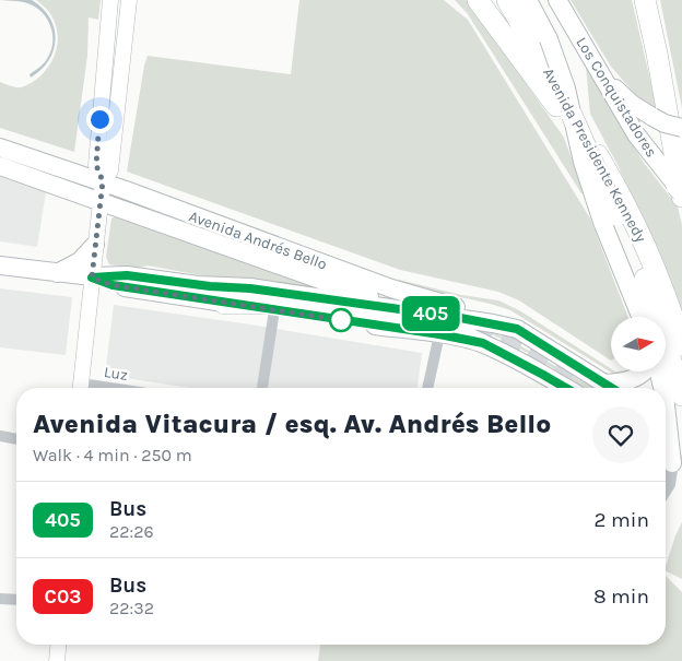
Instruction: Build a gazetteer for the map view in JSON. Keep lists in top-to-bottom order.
{
  "streets": {
    "highway": ["Avenida Presidente Kennedy"],
    "main road": ["Los Conquistadores", "Avenida Andrés Bello"]
  },
  "lines": ["bus line 405"],
  "north": "right",
  "page": {
    "on_map": "405",
    "heading": ["Avenida Vitacura / esq. Av. Andrés Bello", "Walk · 4 min · 250 m"],
    "list": [
      {
        "mark": "405",
        "name": "Bus",
        "note": "22:26",
        "value": "2 min"
      },
      {
        "mark": "C03",
        "name": "Bus",
        "note": "22:32",
        "value": "8 min"
      }
    ]
  }
}
